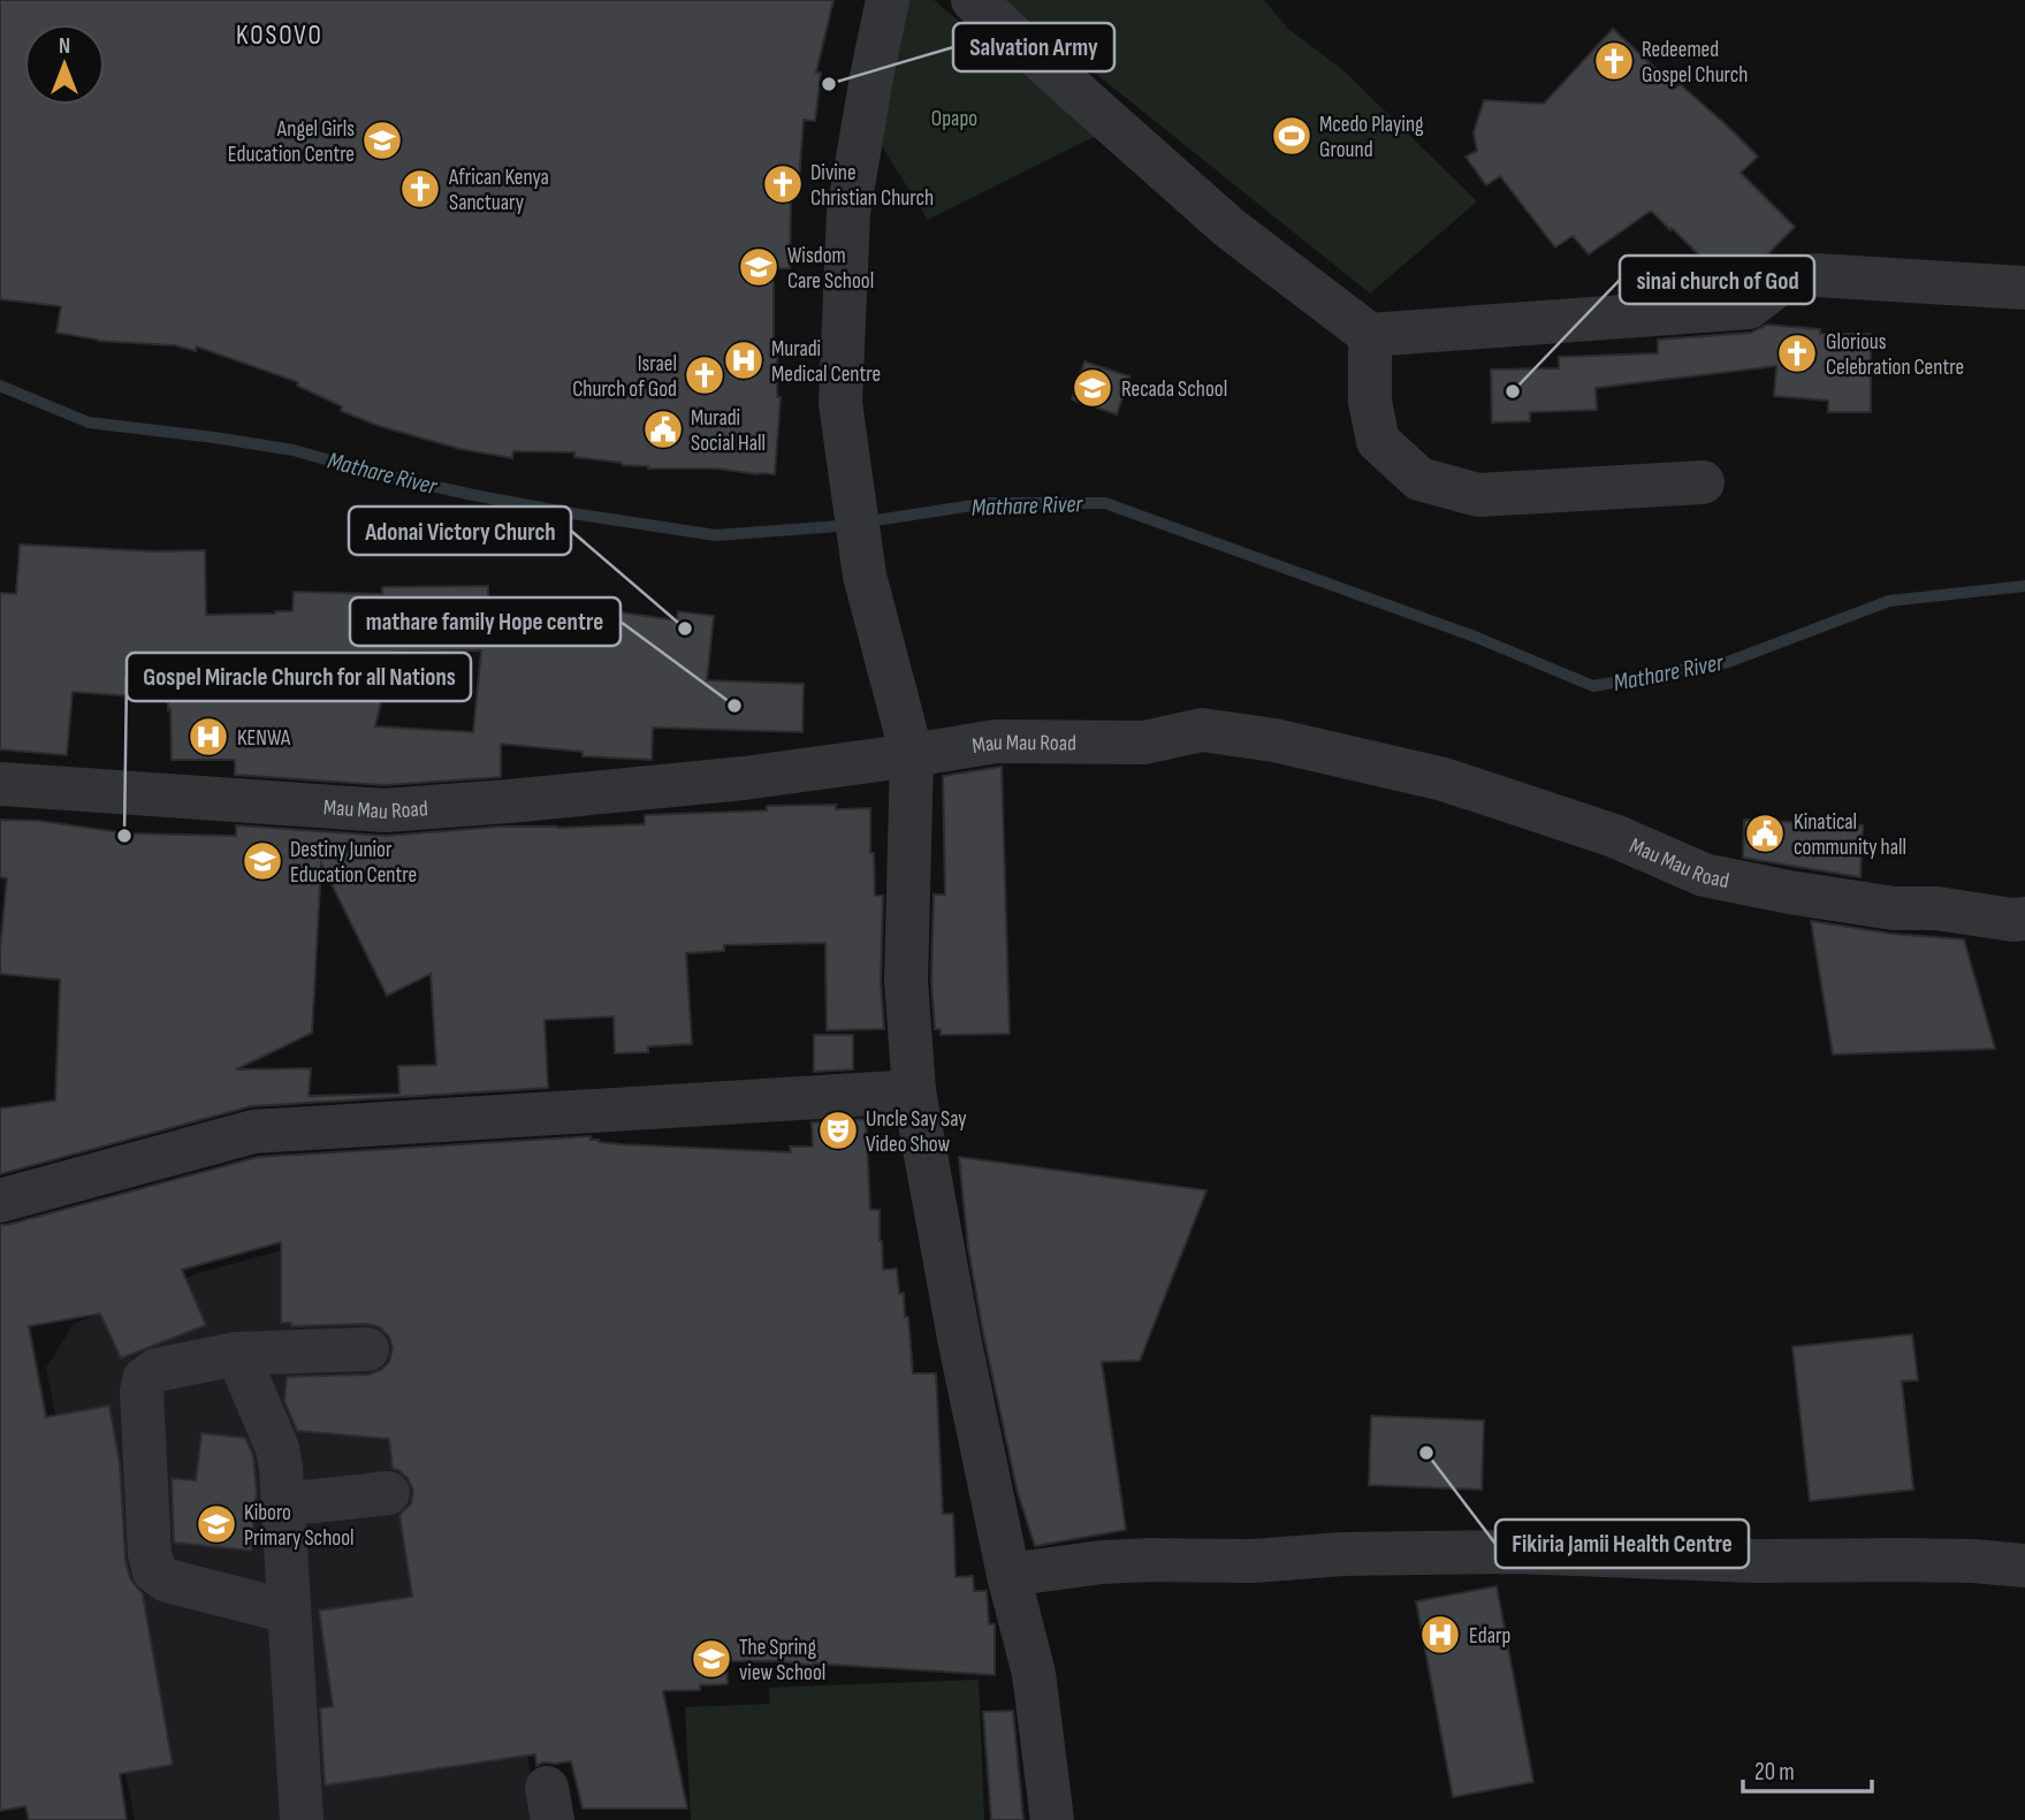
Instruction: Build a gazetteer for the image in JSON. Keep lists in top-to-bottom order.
{
  "streets": {
    "street": ["Mau Mau Road"]
  },
  "districts": ["KOSOVO"],
  "water": ["Mathare River"],
  "parks": ["Opapo"],
  "places": {
    "church": [
      "Redeemed Gospel Church",
      "Divine Christian Church",
      "African Kenya Sanctuary",
      "Glorious Celebration Centre",
      "Israel Church of God"
    ],
    "other": [
      "Salvation Army",
      "sinai church of God",
      "Adonai Victory Church",
      "mathare family Hope centre",
      "Gospel Miracle Church for all Nations",
      "Fikiria Jamii Health Centre"
    ],
    "sports": ["Mcedo Playing Ground"],
    "school or university": [
      "Angel Girls Education Centre",
      "Wisdom Care School",
      "Recada School",
      "Destiny Junior Education Centre",
      "Kiboro Primary School",
      "The Spring view School"
    ],
    "hospital": ["Muradi Medical Centre", "KENWA", "Edarp"],
    "public building": ["Muradi Social Hall", "Kinatical community hall"],
    "theatre": ["Uncle Say Say Video Show"]
  },
  "scale_bar": "20 m",
  "north": "top"
}
